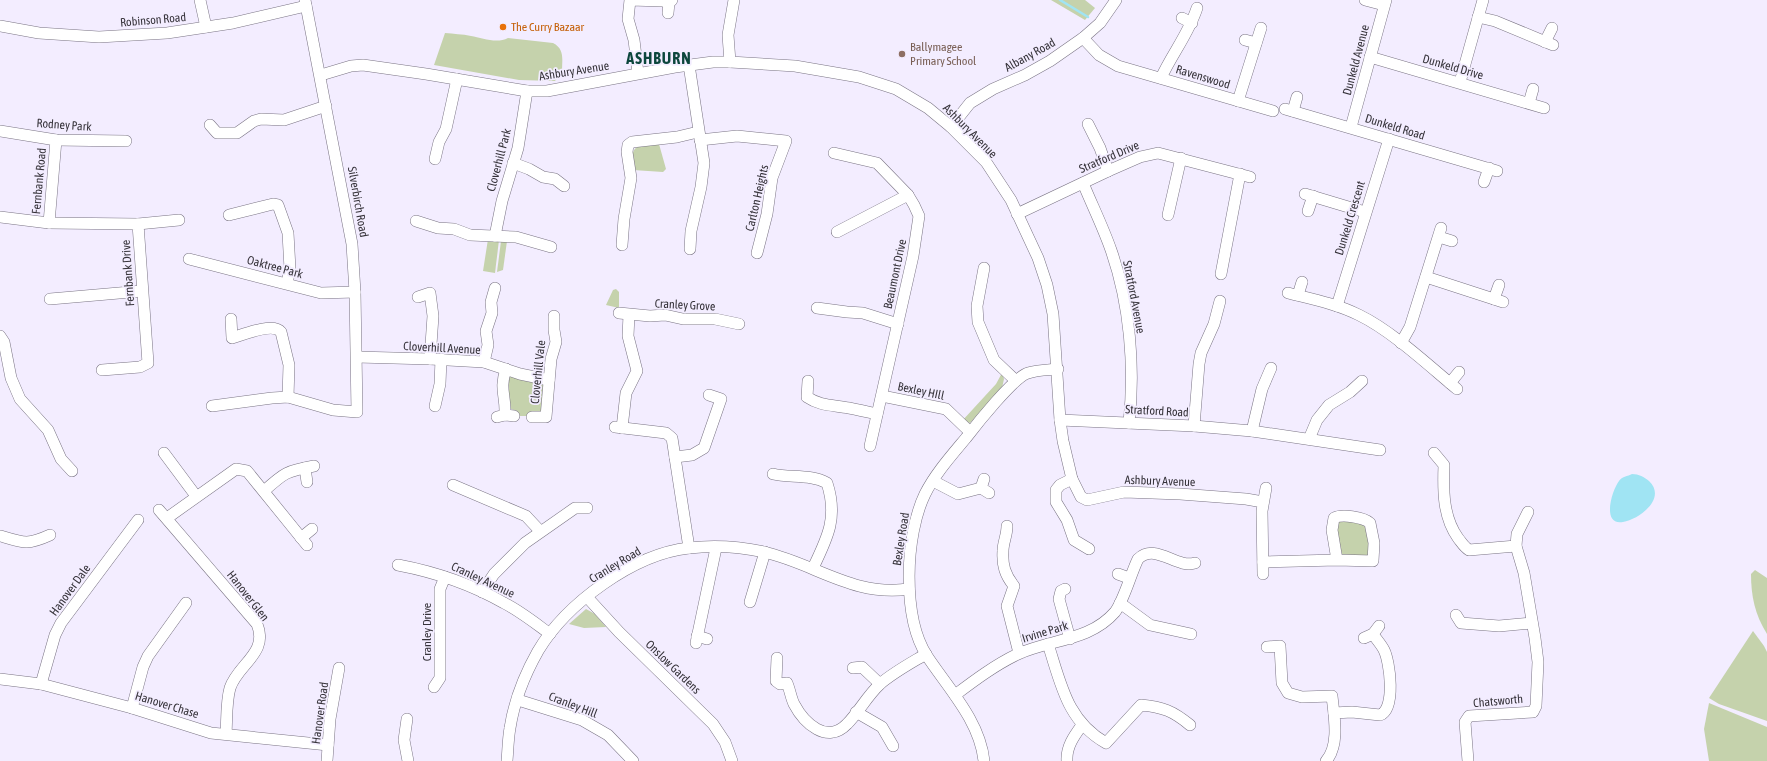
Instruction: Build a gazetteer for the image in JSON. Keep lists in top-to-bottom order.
{
  "streets": {
    "street": [
      "Robinson Road",
      "Albany Road",
      "Dunkeld Avenue",
      "Dunkeld Drive",
      "Ashbury Avenue",
      "Ravenswood",
      "Rodney Park",
      "Dunkeld Road",
      "Stratford Drive",
      "Cloverhill Park",
      "Fernbank Road",
      "Carlton Heights",
      "Silverbirch Road",
      "Dunkeld Crescent",
      "Oaktree Park",
      "Fernbank Drive",
      "Beaumont Drive",
      "Stratford Avenue",
      "Cranley Grove",
      "Cloverhill Avenue",
      "Cloverhill Vale",
      "Bexley HIll",
      "Stratford Road",
      "Bexley Road",
      "Cranley Road",
      "Cranley Avenue",
      "Hanover Dale",
      "Hanover Glen",
      "Cranley Drive",
      "Irvine Park",
      "Onslow Gardens",
      "Chatsworth",
      "Hanover Chase",
      "Cranley Hill",
      "Hanover Road"
    ]
  },
  "crossings": [
    ["Robinson Road", "Silverbirch Road"],
    ["Albany Road", "Ashbury Avenue"],
    ["Albany Road", "Ravenswood"],
    ["Dunkeld Avenue", "Dunkeld Drive"],
    ["Dunkeld Avenue", "Dunkeld Road"],
    ["Ashbury Avenue", "Stratford Drive"],
    ["Ashbury Avenue", "Cloverhill Park"],
    ["Ashbury Avenue", "Silverbirch Road"],
    ["Ashbury Avenue", "Stratford Road"],
    ["Ashbury Avenue", "Bexley Road"],
    ["Rodney Park", "Fernbank Road"],
    ["Dunkeld Road", "Dunkeld Crescent"],
    ["Stratford Drive", "Stratford Avenue"],
    ["Fernbank Road", "Fernbank Drive"],
    ["Silverbirch Road", "Oaktree Park"],
    ["Silverbirch Road", "Cloverhill Avenue"],
    ["Beaumont Drive", "Bexley HIll"],
    ["Stratford Avenue", "Stratford Road"],
    ["Cranley Grove", "Cranley Road"],
    ["Cloverhill Avenue", "Cloverhill Vale"],
    ["Bexley HIll", "Bexley Road"],
    ["Bexley Road", "Cranley Road"],
    ["Bexley Road", "Irvine Park"],
    ["Cranley Road", "Cranley Avenue"],
    ["Cranley Road", "Onslow Gardens"],
    ["Cranley Road", "Cranley Hill"],
    ["Cranley Avenue", "Cranley Drive"],
    ["Hanover Dale", "Hanover Chase"],
    ["Hanover Glen", "Hanover Chase"],
    ["Hanover Chase", "Hanover Road"]
  ],
  "districts": ["ASHBURN"],
  "places": ["The Curry Bazaar", "Ballymagee Primary School"]
}
